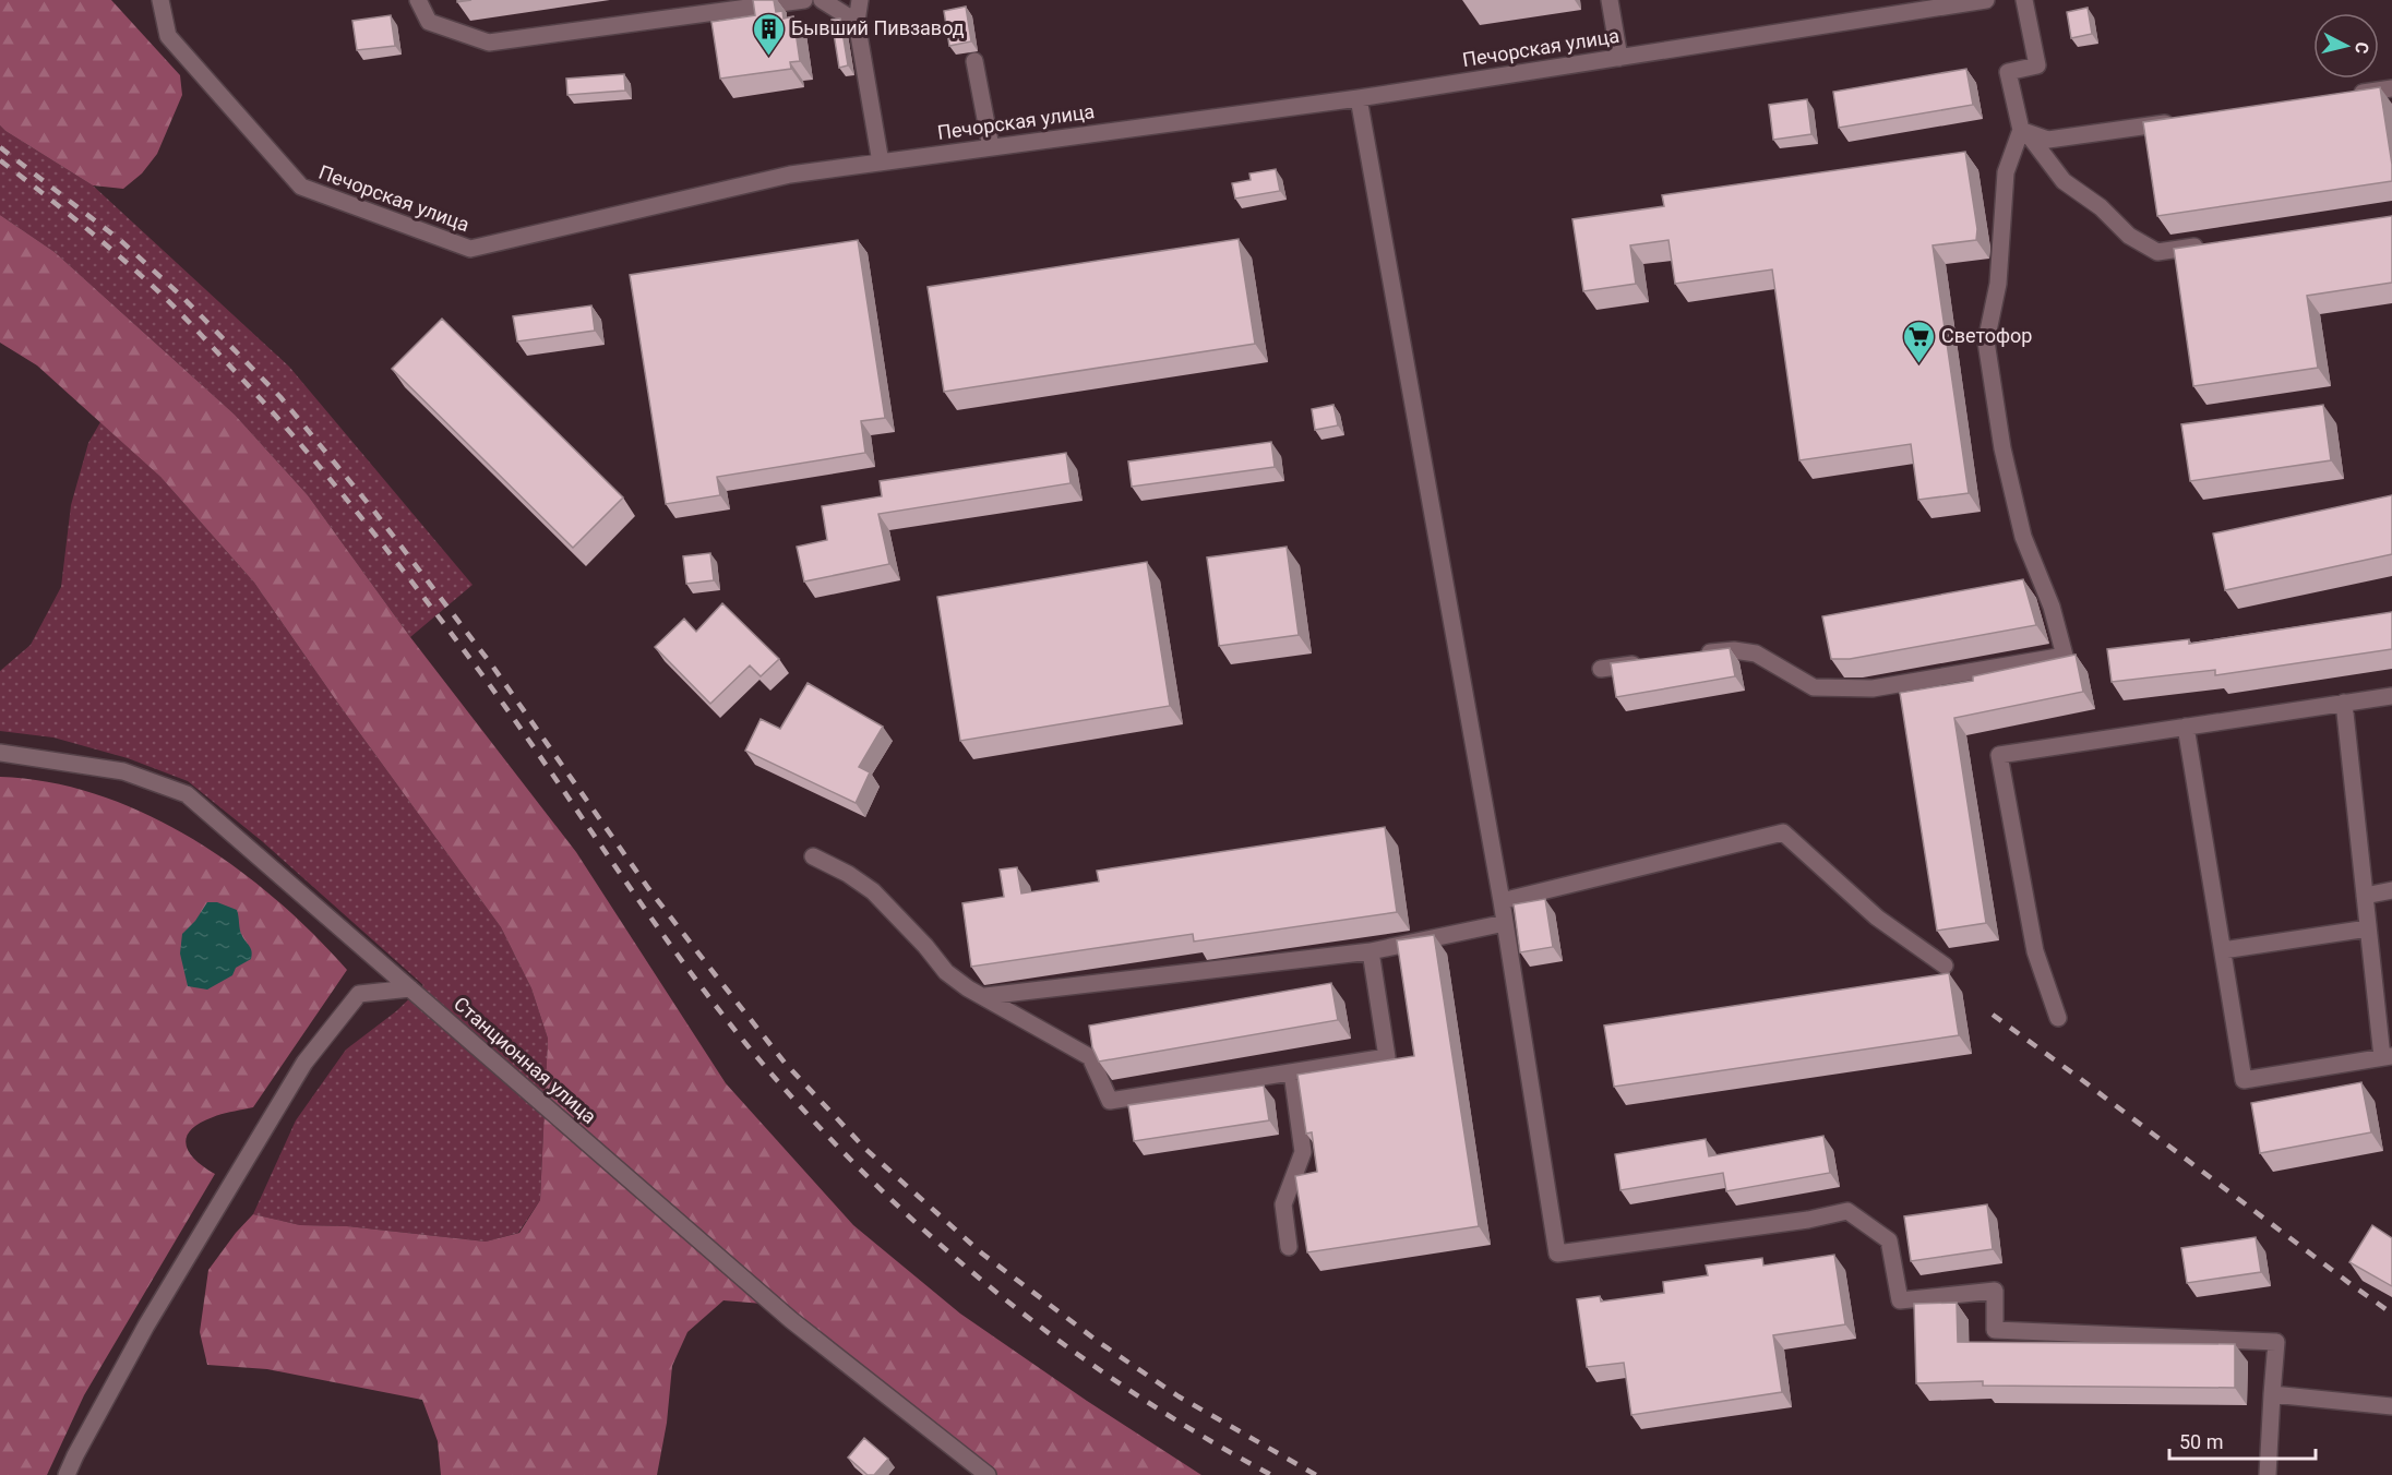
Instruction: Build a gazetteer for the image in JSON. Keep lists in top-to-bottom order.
{
  "streets": {
    "street": ["Печорская улица", "Станционная улица"]
  },
  "places": {
    "building": ["Бывший Пивзавод"],
    "supermarket": ["Светофор"]
  },
  "scale_bar": "50 m",
  "north": "right"
}
